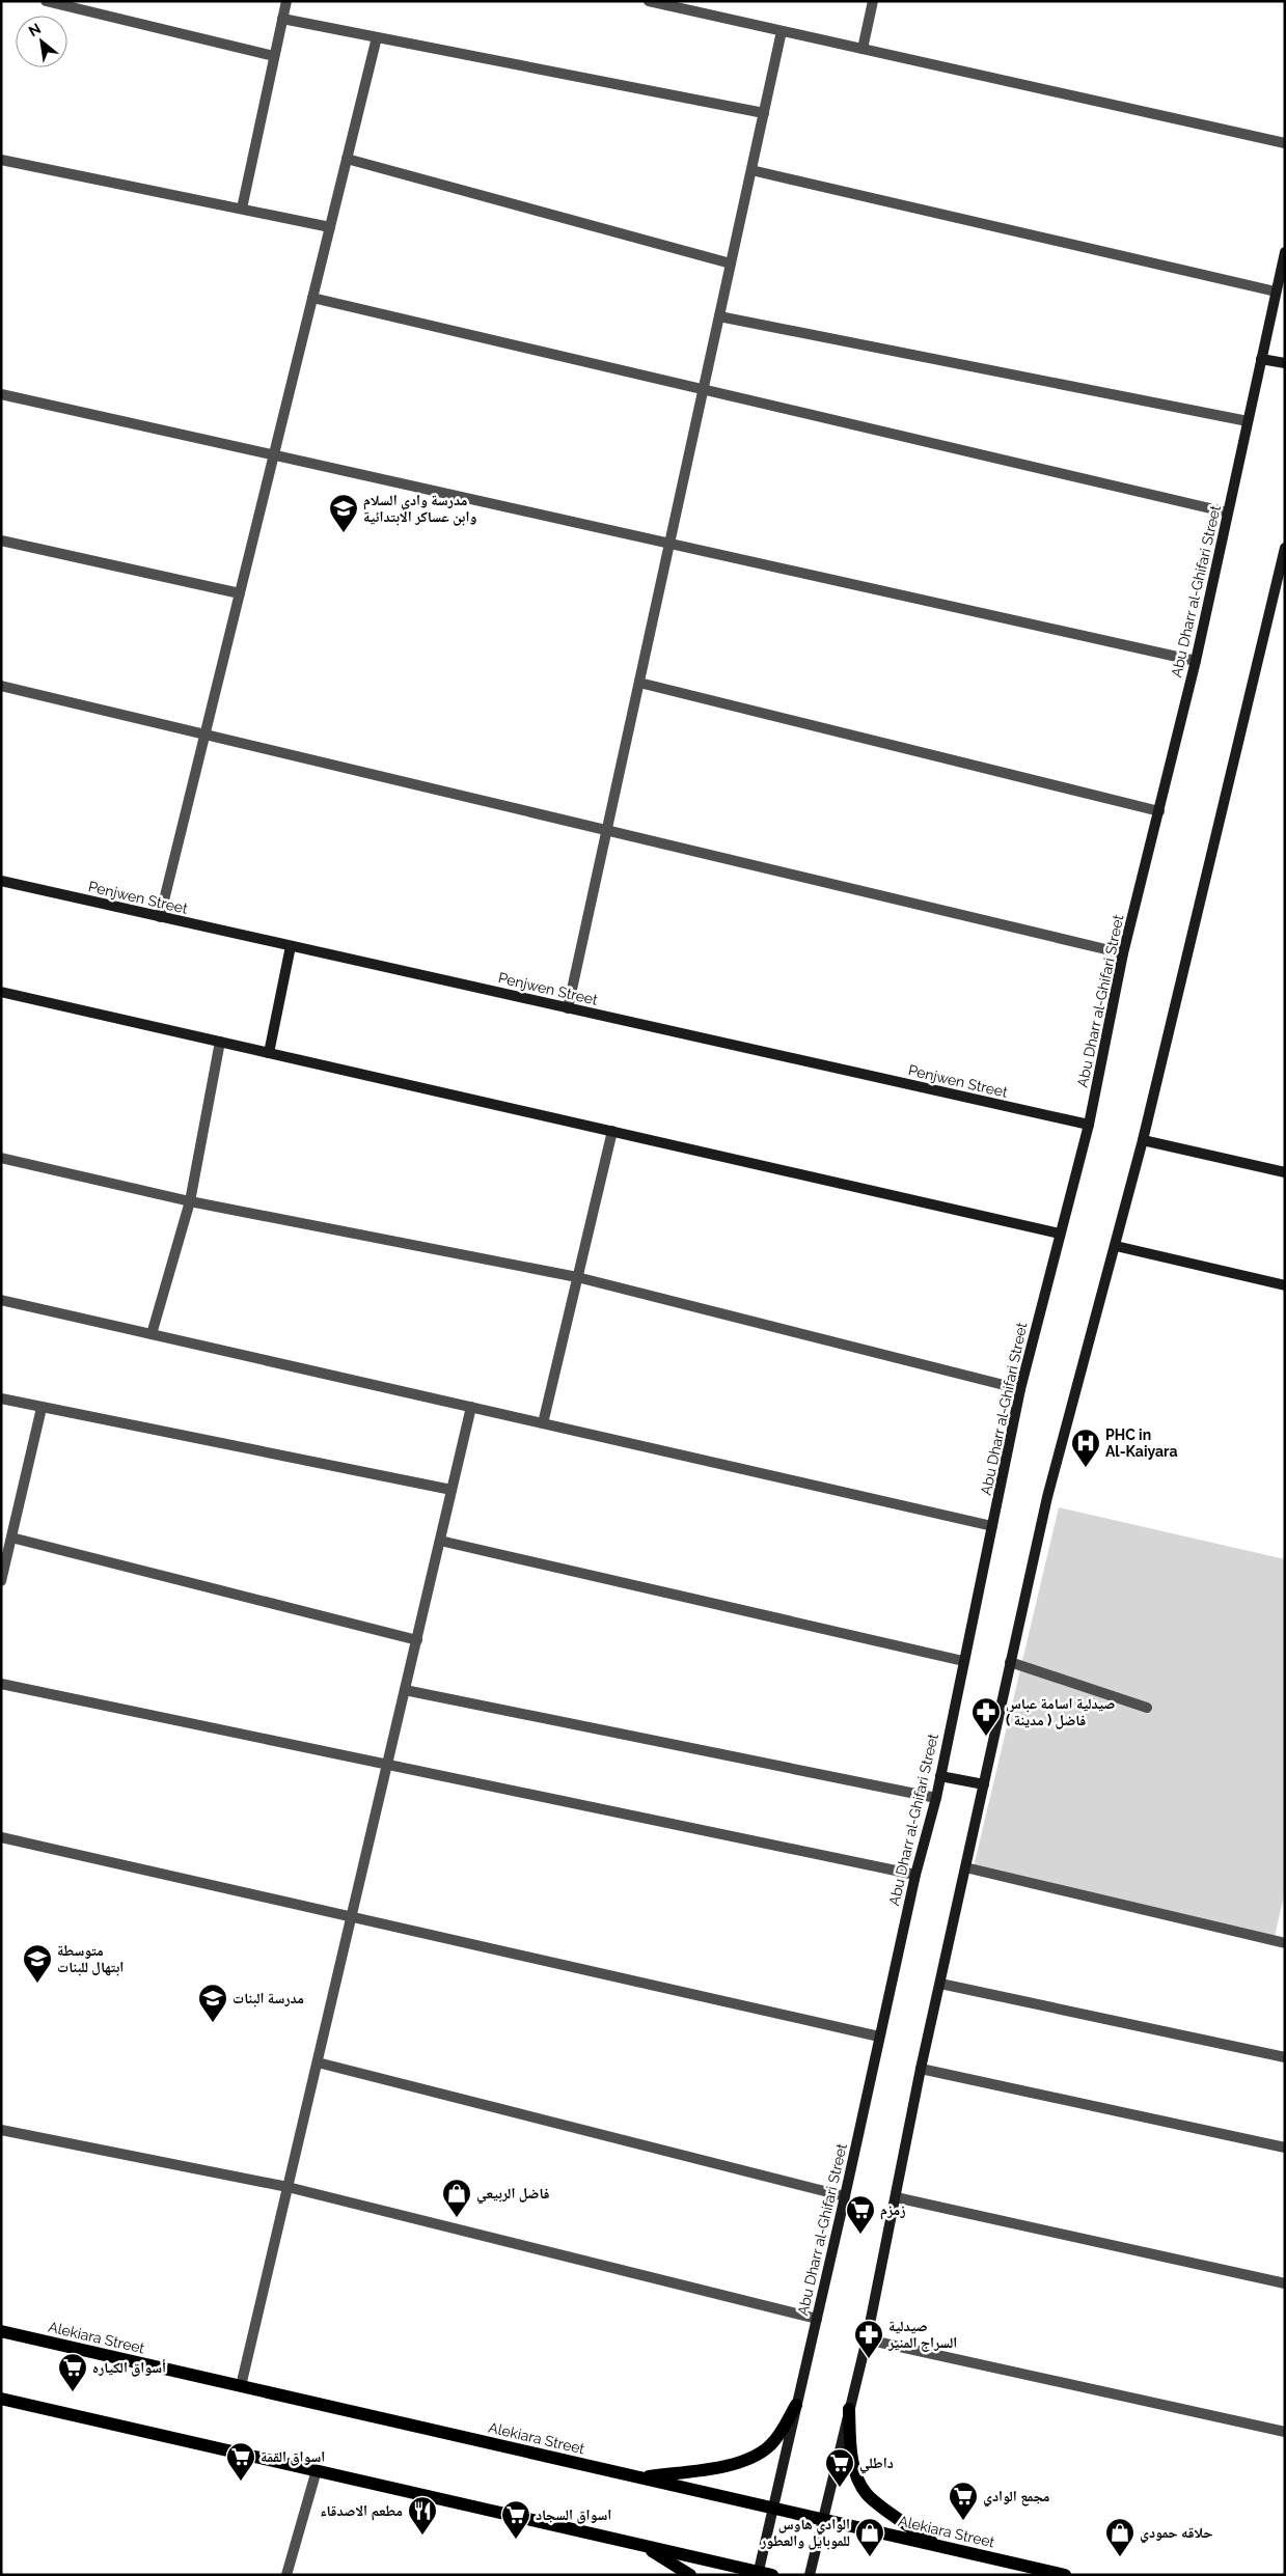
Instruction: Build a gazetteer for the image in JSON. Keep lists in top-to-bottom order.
{
  "streets": {
    "main road": ["Abu Dharr al-Ghifari Street", "Penjwen Street", "Alekiara Street"]
  },
  "crossings": [
    ["Abu Dharr al-Ghifari Street", "Penjwen Street"],
    ["Abu Dharr al-Ghifari Street", "Alekiara Street"]
  ],
  "places": {
    "school or university": ["مدرسة وادي السلام وابن عساكر الابتدائية", "متوسطة ابتهال للبنات", "مدرسة البنات"],
    "hospital": ["PHC in Al-Kaiyara"],
    "pharmacy": ["صيدلية اسامة عباس فاضل ( مدينة )", "صيدلية السراج المنير"],
    "shop": ["فاضل الربيعي", "الوادي هاوس للموبايل والعطور", "حلاقه حمودي"],
    "supermarket": [
      "زمزم",
      "أسواق الكياره",
      "اسواق القمة",
      "داطلي",
      "مجمع الوادي",
      "اسواق السجاد"
    ],
    "restaurant": ["مطعم الاصدقاء"]
  },
  "north": "top left"
}
